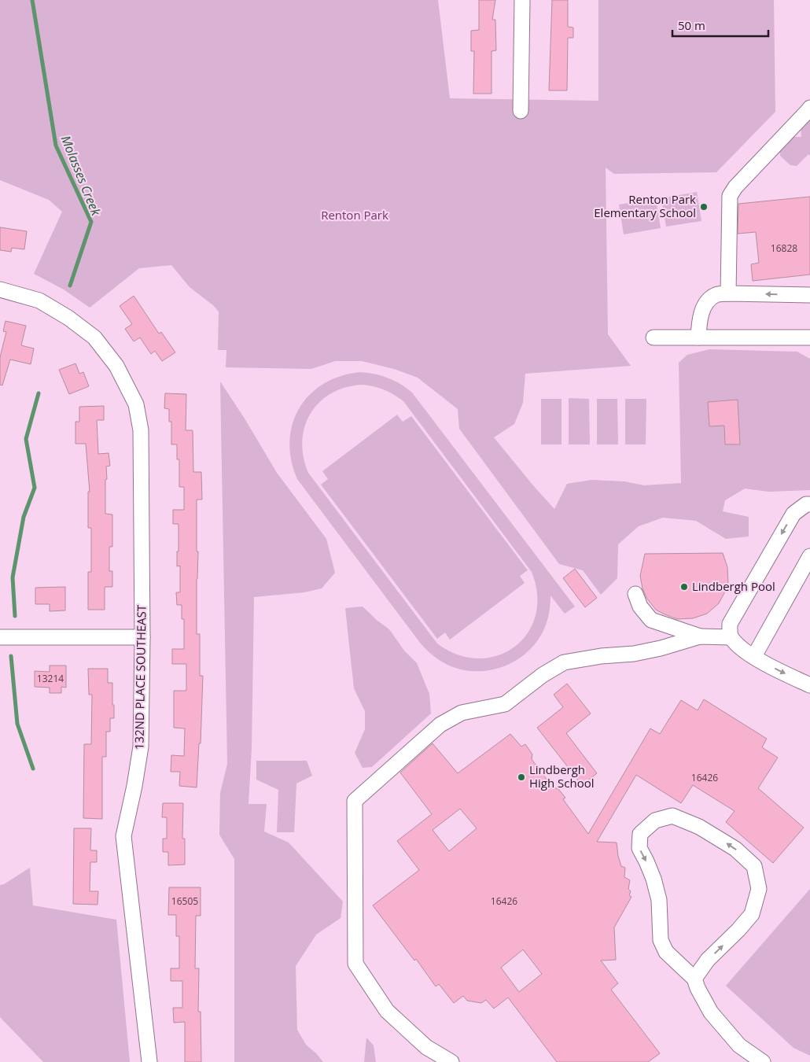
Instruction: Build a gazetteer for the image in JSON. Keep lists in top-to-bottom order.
{
  "streets": {
    "street": ["132ND PLACE SOUTHEAST"]
  },
  "water": ["Molasses Creek"],
  "parks": ["Renton Park"],
  "places": ["Renton Park Elementary School", "Lindbergh Pool", "Lindbergh High School"],
  "house_numbers": [
    "16828",
    "13214",
    "16426",
    "16505",
    "16426"
  ],
  "scale_bar": "50 m"
}
